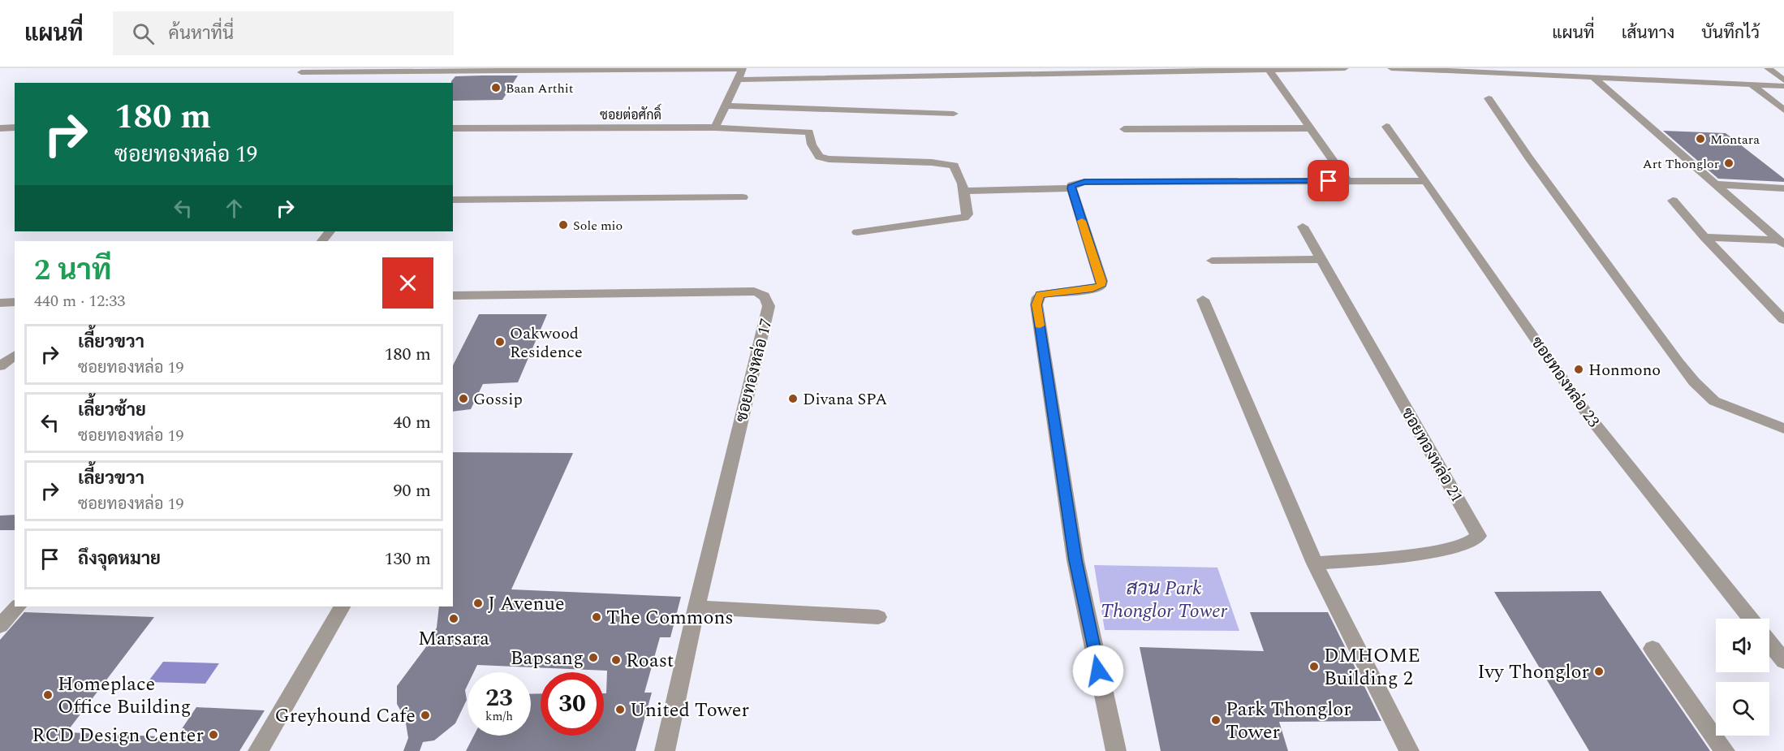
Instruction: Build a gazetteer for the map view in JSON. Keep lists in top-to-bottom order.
{
  "streets": {
    "street": [
      "ซอยต่อศักดิ์",
      "ซอยทองหล่อ 17",
      "ซอยทองหล่อ 23",
      "ซอยทองหล่อ 21"
    ]
  },
  "parks": ["สวน Park Thonglor Tower"],
  "places": [
    "Baan Arthit",
    "Montara",
    "Art Thonglor",
    "Sole mio",
    "Oakwood Residence",
    "Honmono",
    "Gossip",
    "Divana SPA",
    "J Avenue",
    "The Commons",
    "Marsara",
    "Bapsang",
    "Roast",
    "DMHOME Building 2",
    "Ivy Thonglor",
    "Homeplace Office Building",
    "United Tower",
    "Greyhound Cafe",
    "Park Thonglor Tower",
    "RCD Design Center"
  ],
  "page": {
    "header": "แผนที่",
    "search": "ค้นหาที่นี่",
    "nav": ["แผนที่", "เส้นทาง", "บันทึกไว้"],
    "turn": ["180 m", "ซอยทองหล่อ 19"],
    "heading": ["2 นาที", "440 m · 12:33"],
    "list": [
      {
        "name": "เลี้ยวขวา",
        "note": "ซอยทองหล่อ 19",
        "value": "180 m"
      },
      {
        "name": "เลี้ยวซ้าย",
        "note": "ซอยทองหล่อ 19",
        "value": "40 m"
      },
      {
        "name": "เลี้ยวขวา",
        "note": "ซอยทองหล่อ 19",
        "value": "90 m"
      },
      {
        "name": "ถึงจุดหมาย",
        "value": "130 m"
      }
    ],
    "speed": "23 km/h",
    "limit": "30"
  }
}
